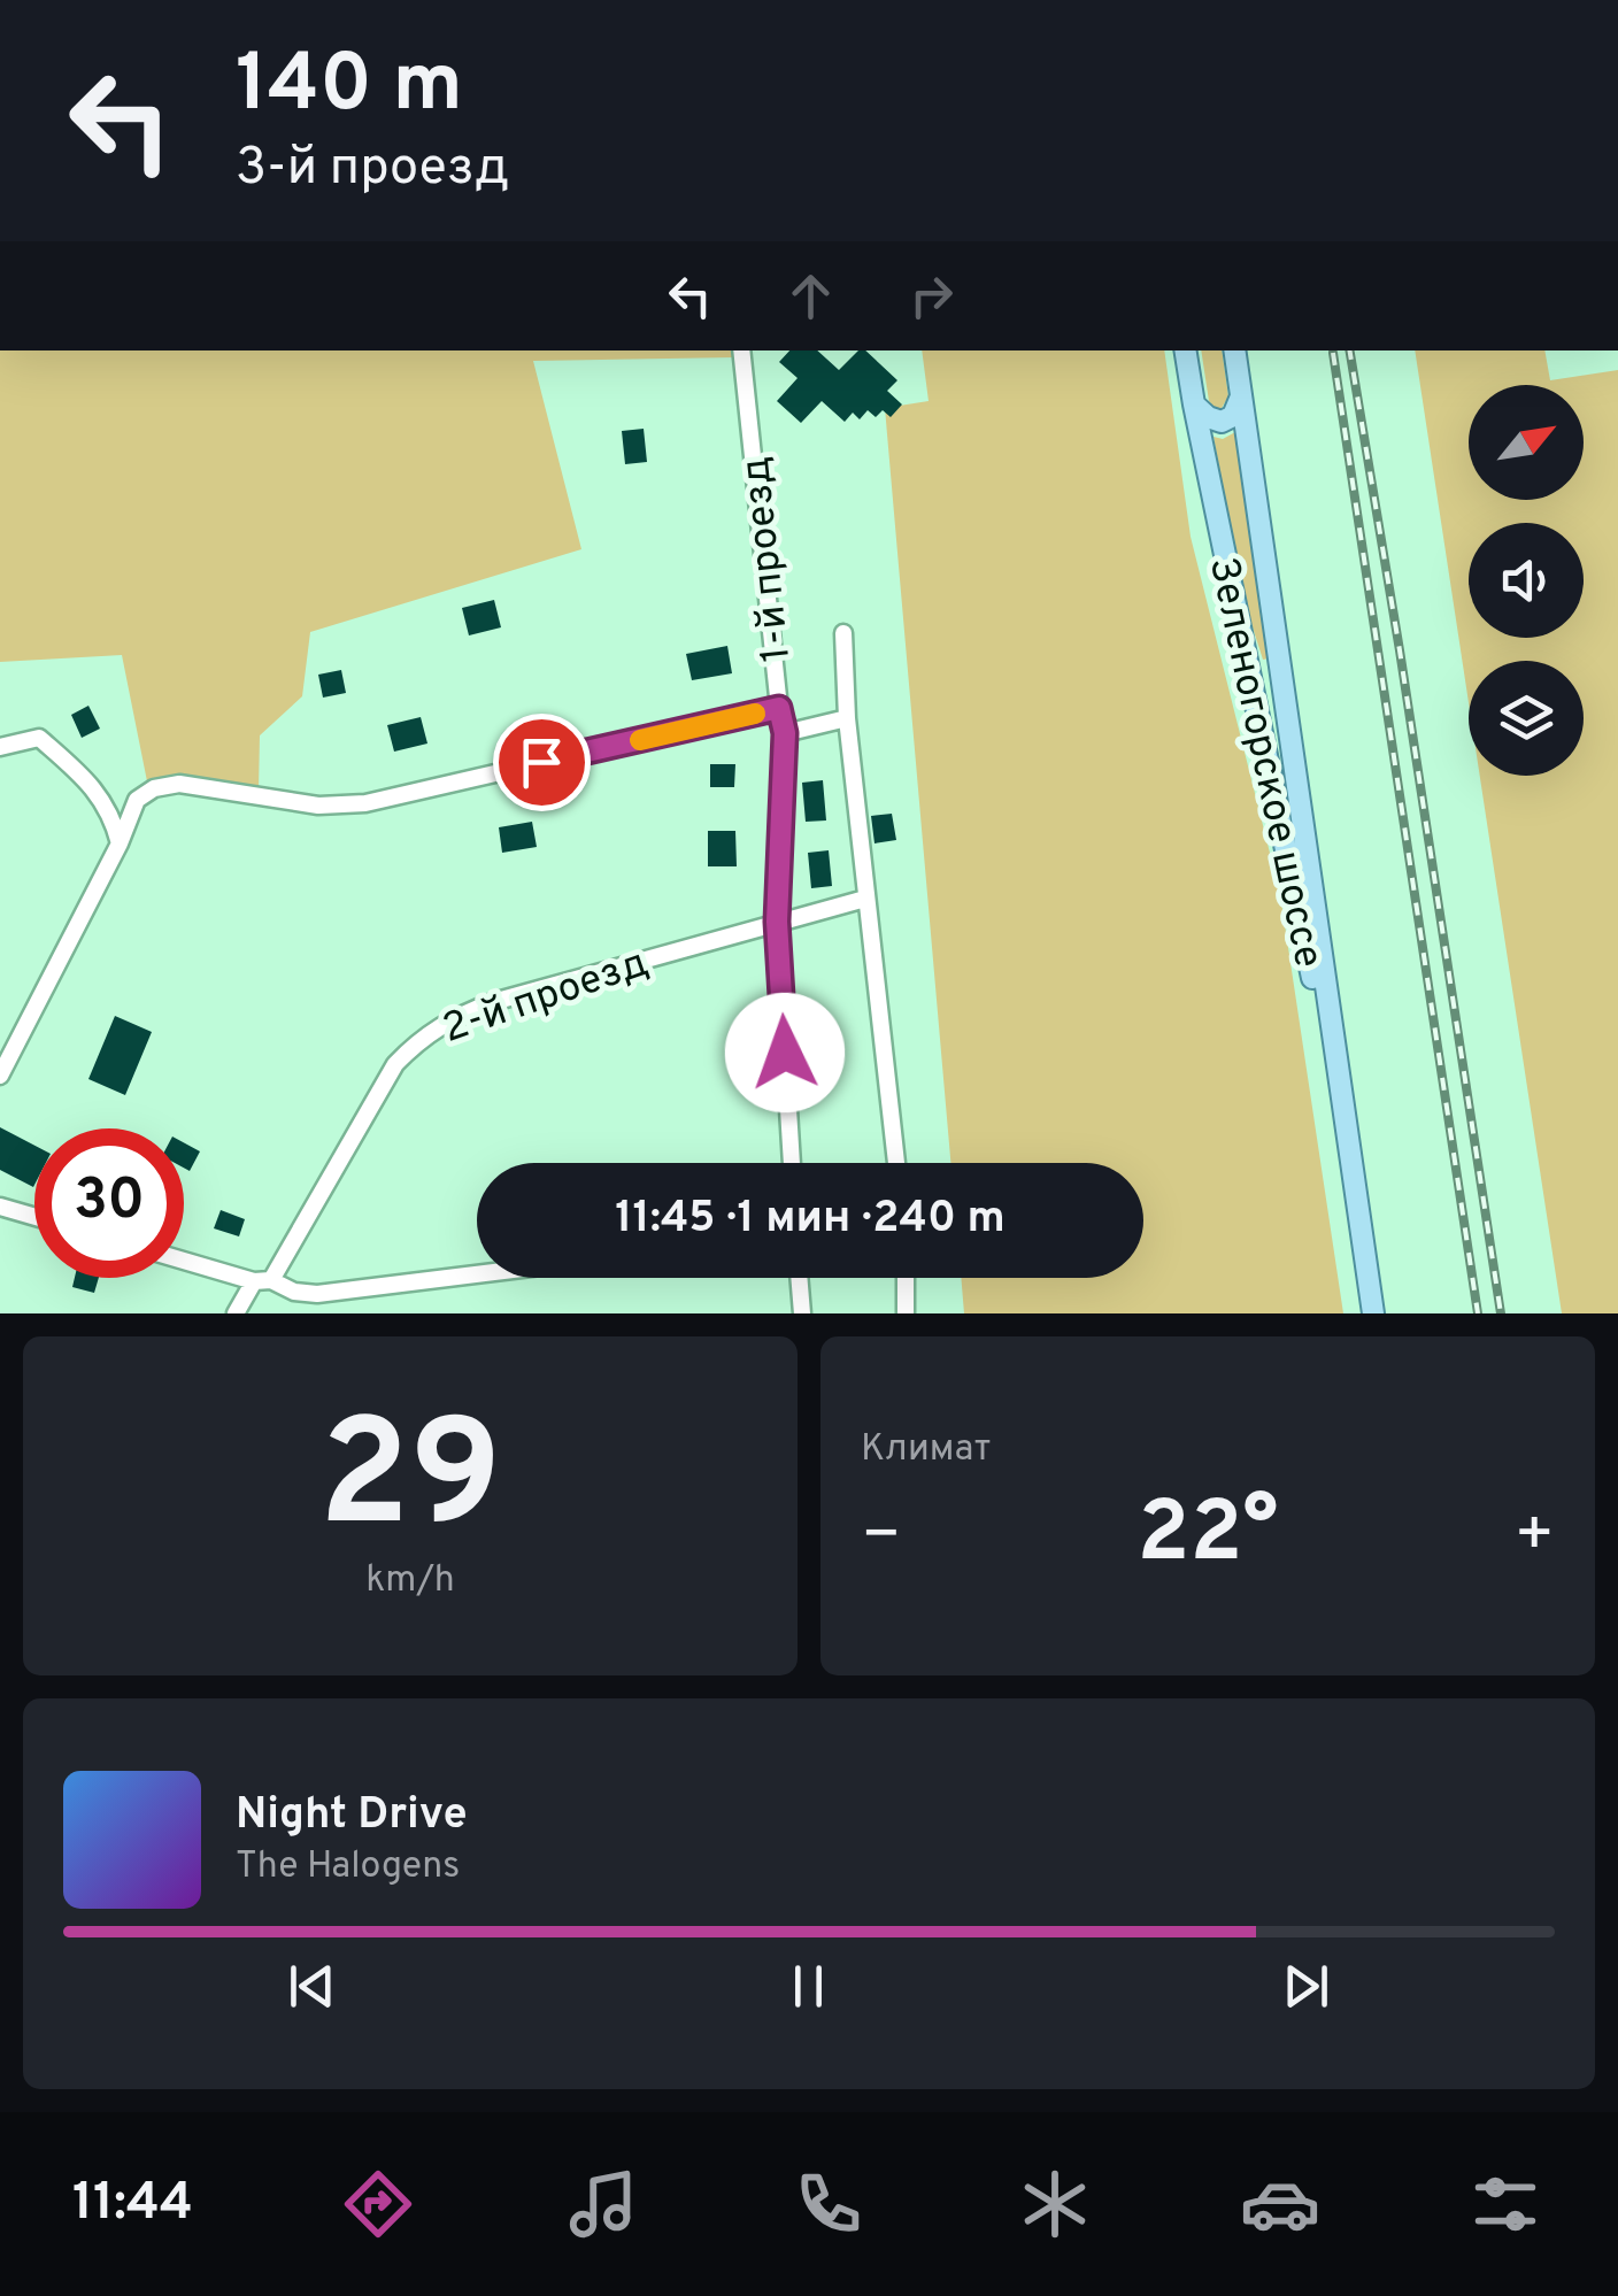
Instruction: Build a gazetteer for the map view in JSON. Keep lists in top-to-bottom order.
{
  "streets": {
    "main road": ["Зеленогорское шоссе"],
    "street": ["1-й проезд", "2-й проезд"]
  },
  "crossings": [
    ["1-й проезд", "2-й проезд"]
  ],
  "north": "top right",
  "page": {
    "turn": ["140 m", "3-й проезд"],
    "limit": "30",
    "trip": "11:45 · 1 мин · 240 m",
    "tile": [
      ["29", "km/h"],
      "Климат"
    ],
    "heat": ["−", "22°", "+"],
    "song": ["Night Drive", "The Halogens"],
    "tabs": "11:44"
  }
}
